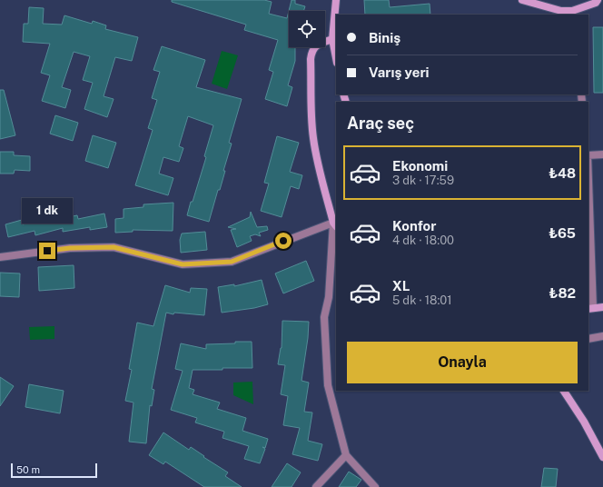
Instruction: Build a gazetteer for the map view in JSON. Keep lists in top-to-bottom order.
{
  "scale_bar": "50 m",
  "page": {
    "banner": ["Biniş", "Varış yeri"],
    "heading": "Araç seç",
    "list": [
      {
        "name": "Ekonomi",
        "note": "3 dk · 17:59",
        "value": "₺48"
      },
      {
        "name": "Konfor",
        "note": "4 dk · 18:00",
        "value": "₺65"
      },
      {
        "name": "XL",
        "note": "5 dk · 18:01",
        "value": "₺82"
      }
    ],
    "bubble": "1 dk",
    "buttons": "Onayla",
    "scale": "50 m"
  }
}
